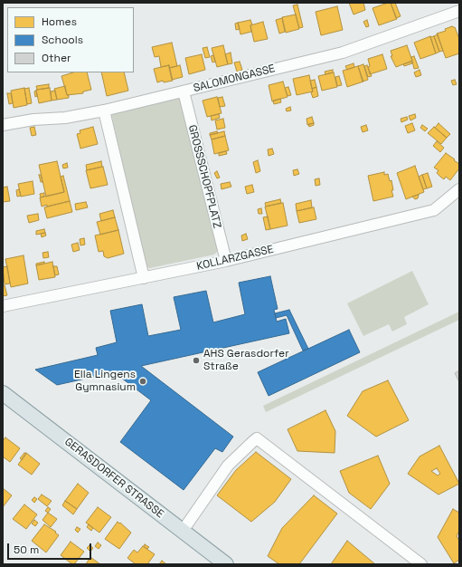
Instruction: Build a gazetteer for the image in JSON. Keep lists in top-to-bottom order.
{
  "streets": {
    "main road": ["GERASDORFER STRASSE"],
    "street": ["SALOMONGASSE", "GROSSSCHOPFPLATZ", "KOLLARZGASSE"]
  },
  "crossings": [
    ["SALOMONGASSE", "GROSSSCHOPFPLATZ"],
    ["GROSSSCHOPFPLATZ", "KOLLARZGASSE"]
  ],
  "places": ["AHS Gerasdorfer Straße", "Ella Lingens Gymnasium"],
  "legend": ["Homes", "Schools", "Other"],
  "scale_bar": "50 m"
}
